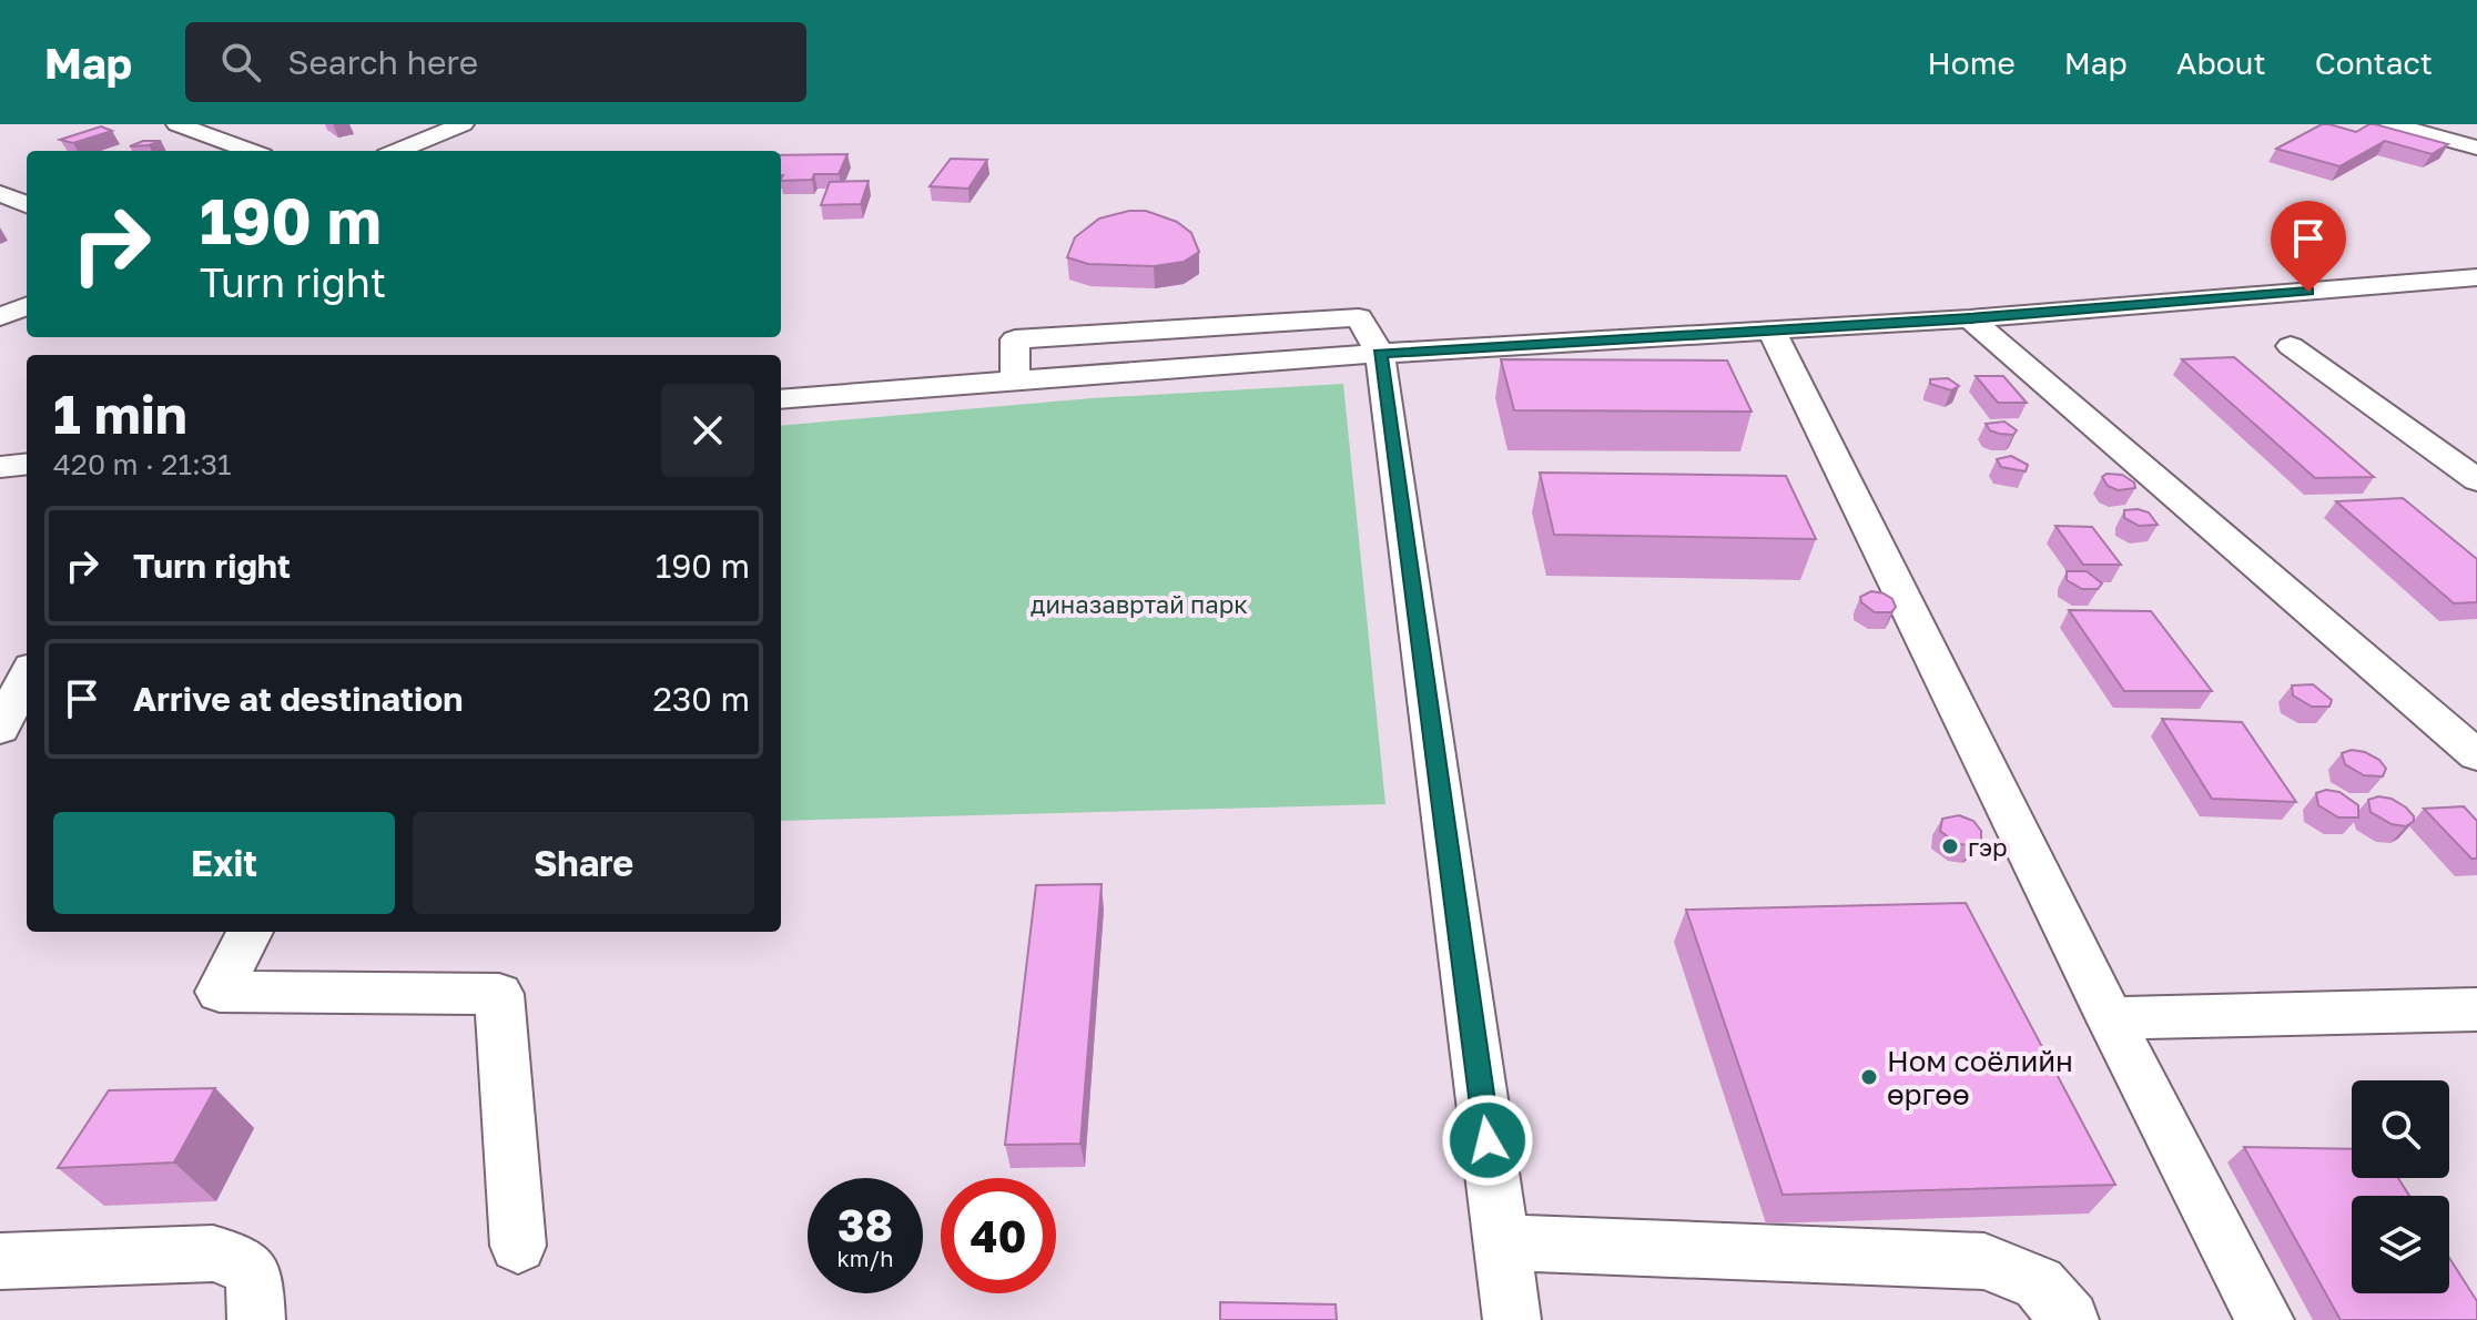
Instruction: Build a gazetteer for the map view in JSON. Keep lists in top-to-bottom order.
{
  "parks": ["диназавртай парк"],
  "places": ["гэр", "Ном соёлийн өргөө"],
  "page": {
    "header": "Map",
    "search": "Search here",
    "nav": [
      "Home",
      "Map",
      "About",
      "Contact"
    ],
    "turn": ["190 m", "Turn right"],
    "heading": ["1 min", "420 m · 21:31"],
    "list": [
      {
        "name": "Turn right",
        "value": "190 m"
      },
      {
        "name": "Arrive at destination",
        "value": "230 m"
      }
    ],
    "buttons": ["Exit", "Share"],
    "speed": "38 km/h",
    "limit": "40"
  }
}
